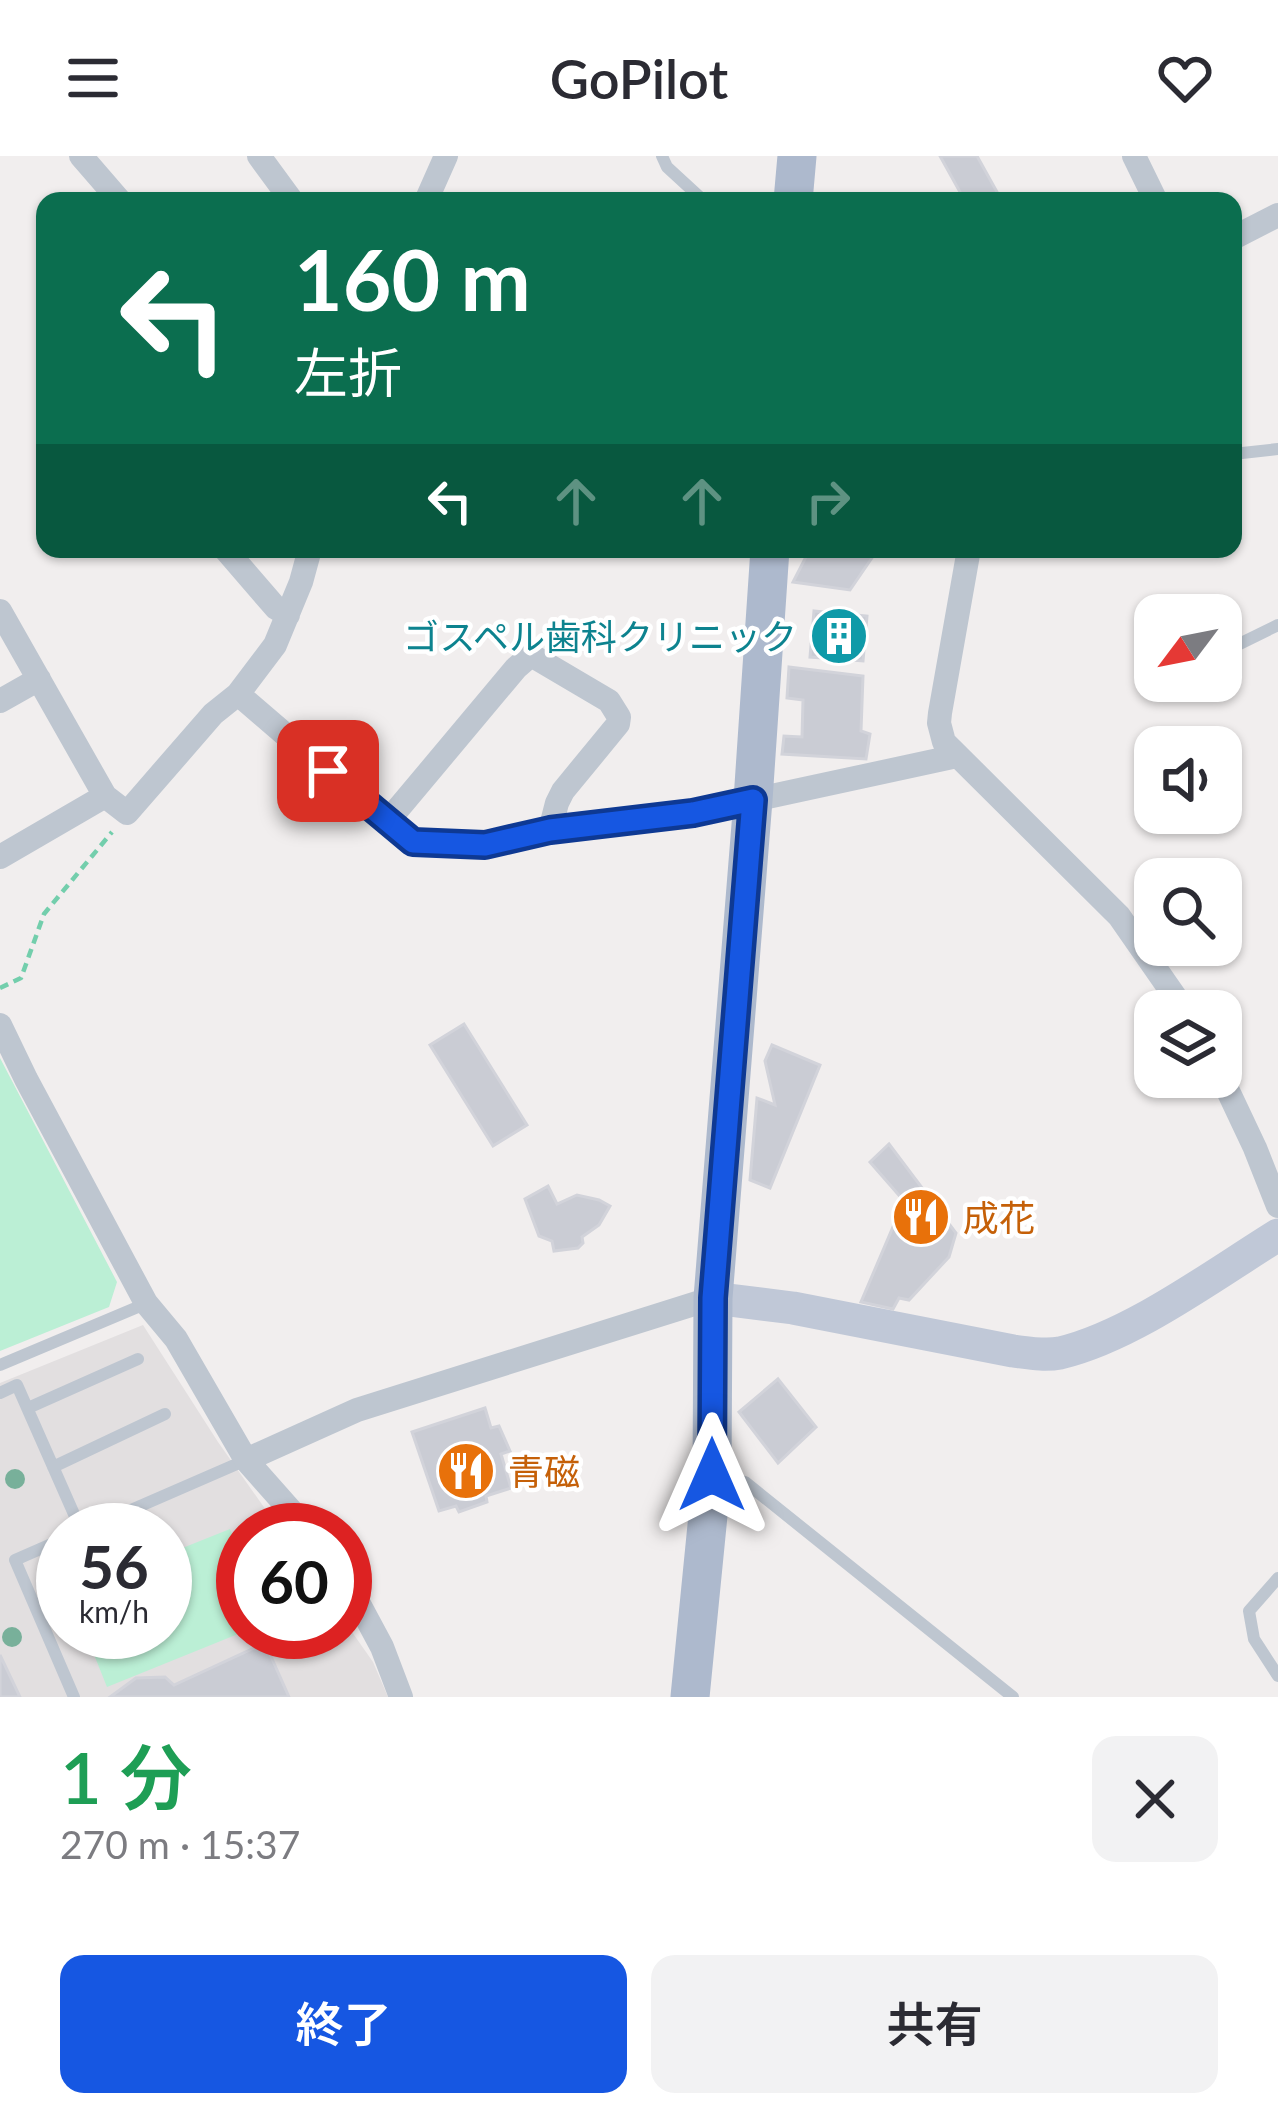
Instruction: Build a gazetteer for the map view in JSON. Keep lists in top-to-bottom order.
{
  "places": {
    "building": ["ゴスペル歯科クリニック"],
    "restaurant": ["成花", "青磁"]
  },
  "north": "bottom left",
  "page": {
    "header": "GoPilot",
    "turn": ["160 m", "左折"],
    "speed": "56 km/h",
    "limit": "60",
    "heading": ["1 分", "270 m · 15:37"],
    "buttons": ["終了", "共有"]
  }
}
